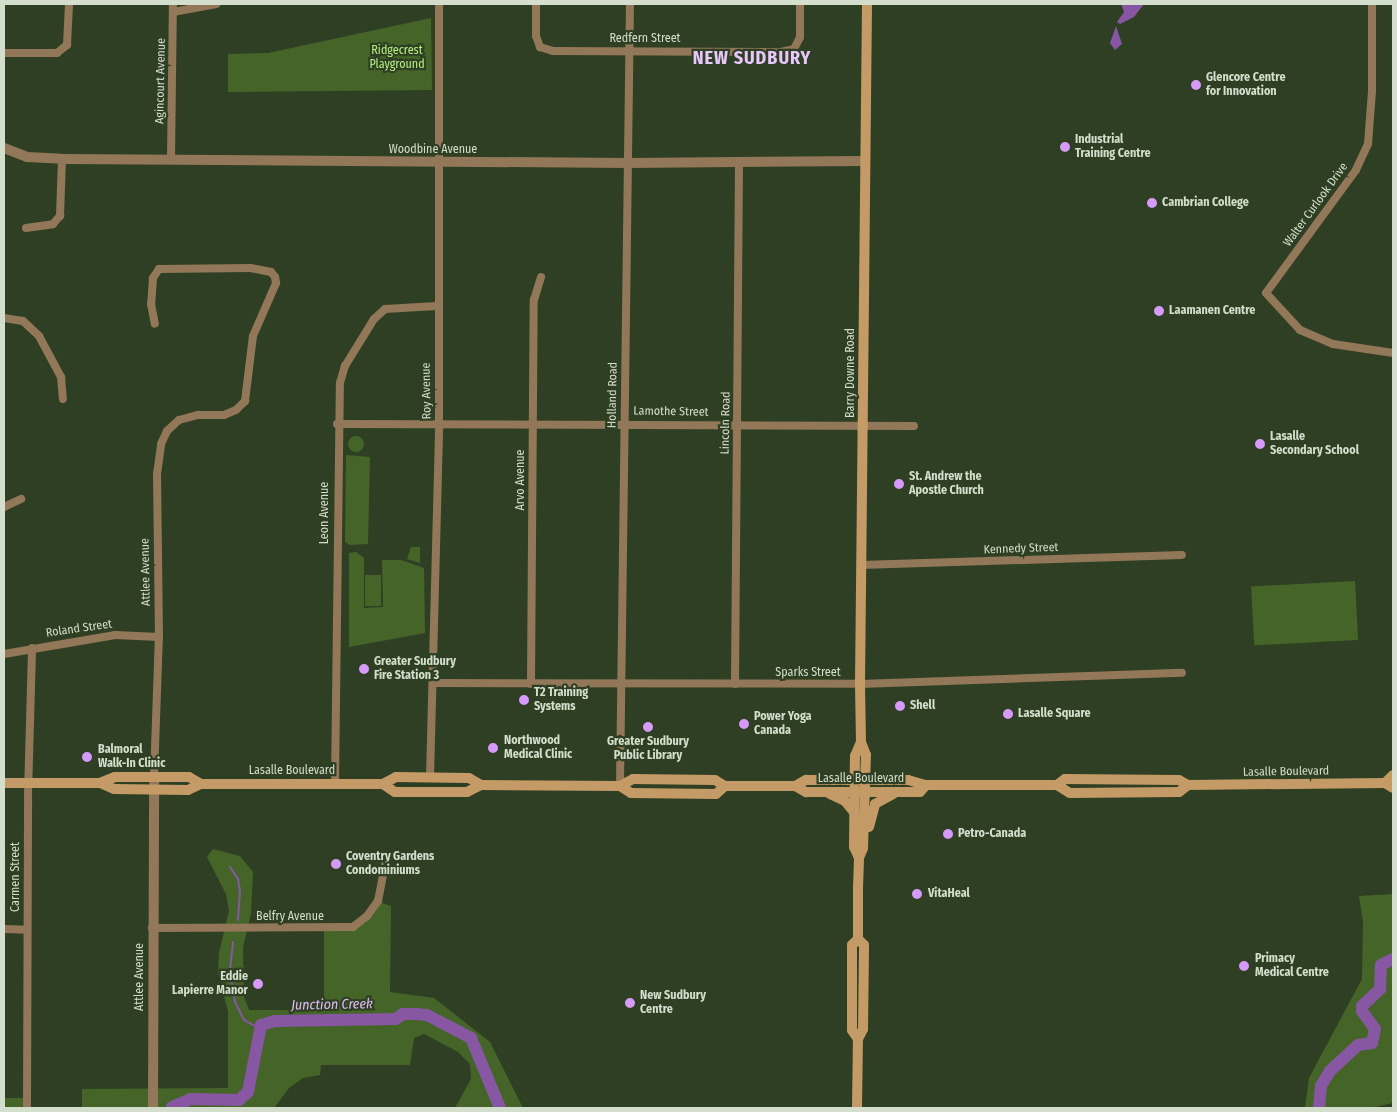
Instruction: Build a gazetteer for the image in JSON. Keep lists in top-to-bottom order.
{
  "streets": {
    "main road": ["Barry Downe Road", "Lasalle Boulevard"],
    "street": [
      "Redfern Street",
      "Agincourt Avenue",
      "Woodbine Avenue",
      "Walter Curlook Drive",
      "Roy Avenue",
      "Holland Road",
      "Lamothe Street",
      "Lincoln Road",
      "Arvo Avenue",
      "Leon Avenue",
      "Kennedy Street",
      "Attlee Avenue",
      "Roland Street",
      "Sparks Street",
      "Carmen Street",
      "Belfry Avenue"
    ]
  },
  "crossings": [
    ["Redfern Street", "Holland Road"],
    ["Agincourt Avenue", "Woodbine Avenue"],
    ["Woodbine Avenue", "Barry Downe Road"],
    ["Woodbine Avenue", "Roy Avenue"],
    ["Woodbine Avenue", "Holland Road"],
    ["Woodbine Avenue", "Lincoln Road"],
    ["Barry Downe Road", "Lamothe Street"],
    ["Barry Downe Road", "Kennedy Street"],
    ["Barry Downe Road", "Sparks Street"],
    ["Barry Downe Road", "Lasalle Boulevard"],
    ["Roy Avenue", "Lamothe Street"],
    ["Roy Avenue", "Leon Avenue"],
    ["Roy Avenue", "Sparks Street"],
    ["Roy Avenue", "Lasalle Boulevard"],
    ["Holland Road", "Lamothe Street"],
    ["Holland Road", "Sparks Street"],
    ["Holland Road", "Lasalle Boulevard"],
    ["Lamothe Street", "Lincoln Road"],
    ["Lamothe Street", "Arvo Avenue"],
    ["Lamothe Street", "Leon Avenue"],
    ["Lincoln Road", "Sparks Street"],
    ["Arvo Avenue", "Sparks Street"],
    ["Leon Avenue", "Lasalle Boulevard"],
    ["Attlee Avenue", "Roland Street"],
    ["Attlee Avenue", "Lasalle Boulevard"],
    ["Attlee Avenue", "Belfry Avenue"],
    ["Roland Street", "Carmen Street"],
    ["Lasalle Boulevard", "Carmen Street"]
  ],
  "districts": ["NEW SUDBURY"],
  "water": ["Junction Creek"],
  "parks": ["Ridgecrest Playground"],
  "places": [
    "Glencore Centre for Innovation",
    "Industrial Training Centre",
    "Cambrian College",
    "Laamanen Centre",
    "Lasalle Secondary School",
    "St. Andrew the Apostle Church",
    "Greater Sudbury Fire Station 3",
    "T2 Training Systems",
    "Shell",
    "Lasalle Square",
    "Power Yoga Canada",
    "Greater Sudbury Public Library",
    "Northwood Medical Clinic",
    "Balmoral Walk-In Clinic",
    "Petro-Canada",
    "Coventry Gardens Condominiums",
    "VitaHeal",
    "Primacy Medical Centre",
    "Eddie Lapierre Manor",
    "New Sudbury Centre"
  ]
}
